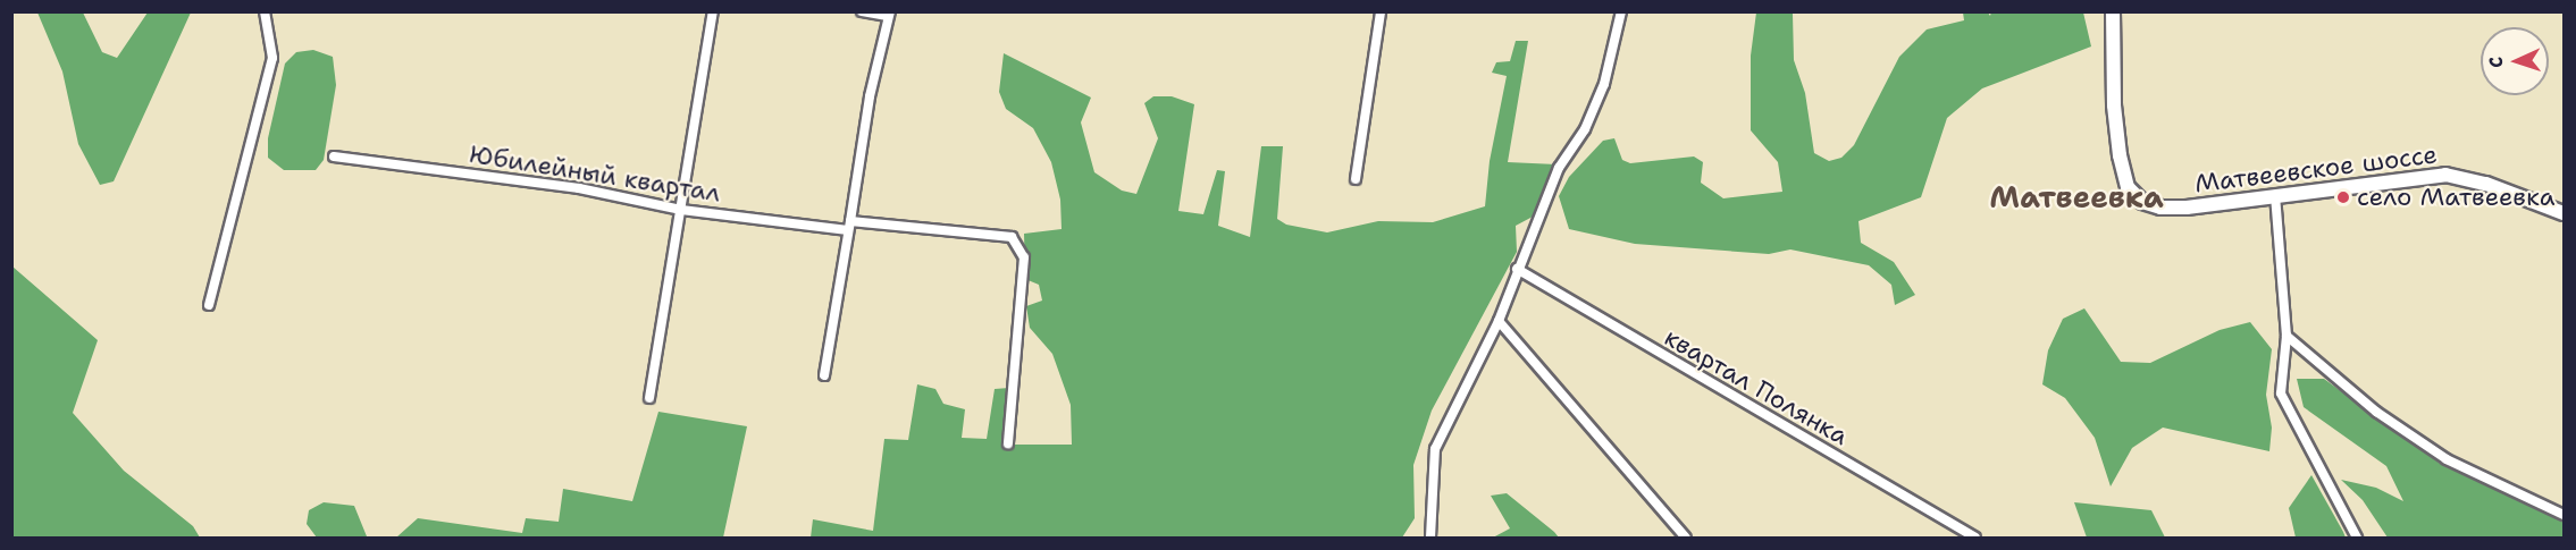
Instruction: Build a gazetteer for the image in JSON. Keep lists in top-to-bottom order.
{
  "streets": {
    "main road": ["Матвеевское шоссе"],
    "street": ["Юбилейный квартал", "квартал Полянка"]
  },
  "districts": ["Матвеевка"],
  "places": ["село Матвеевка"],
  "north": "left"
}
